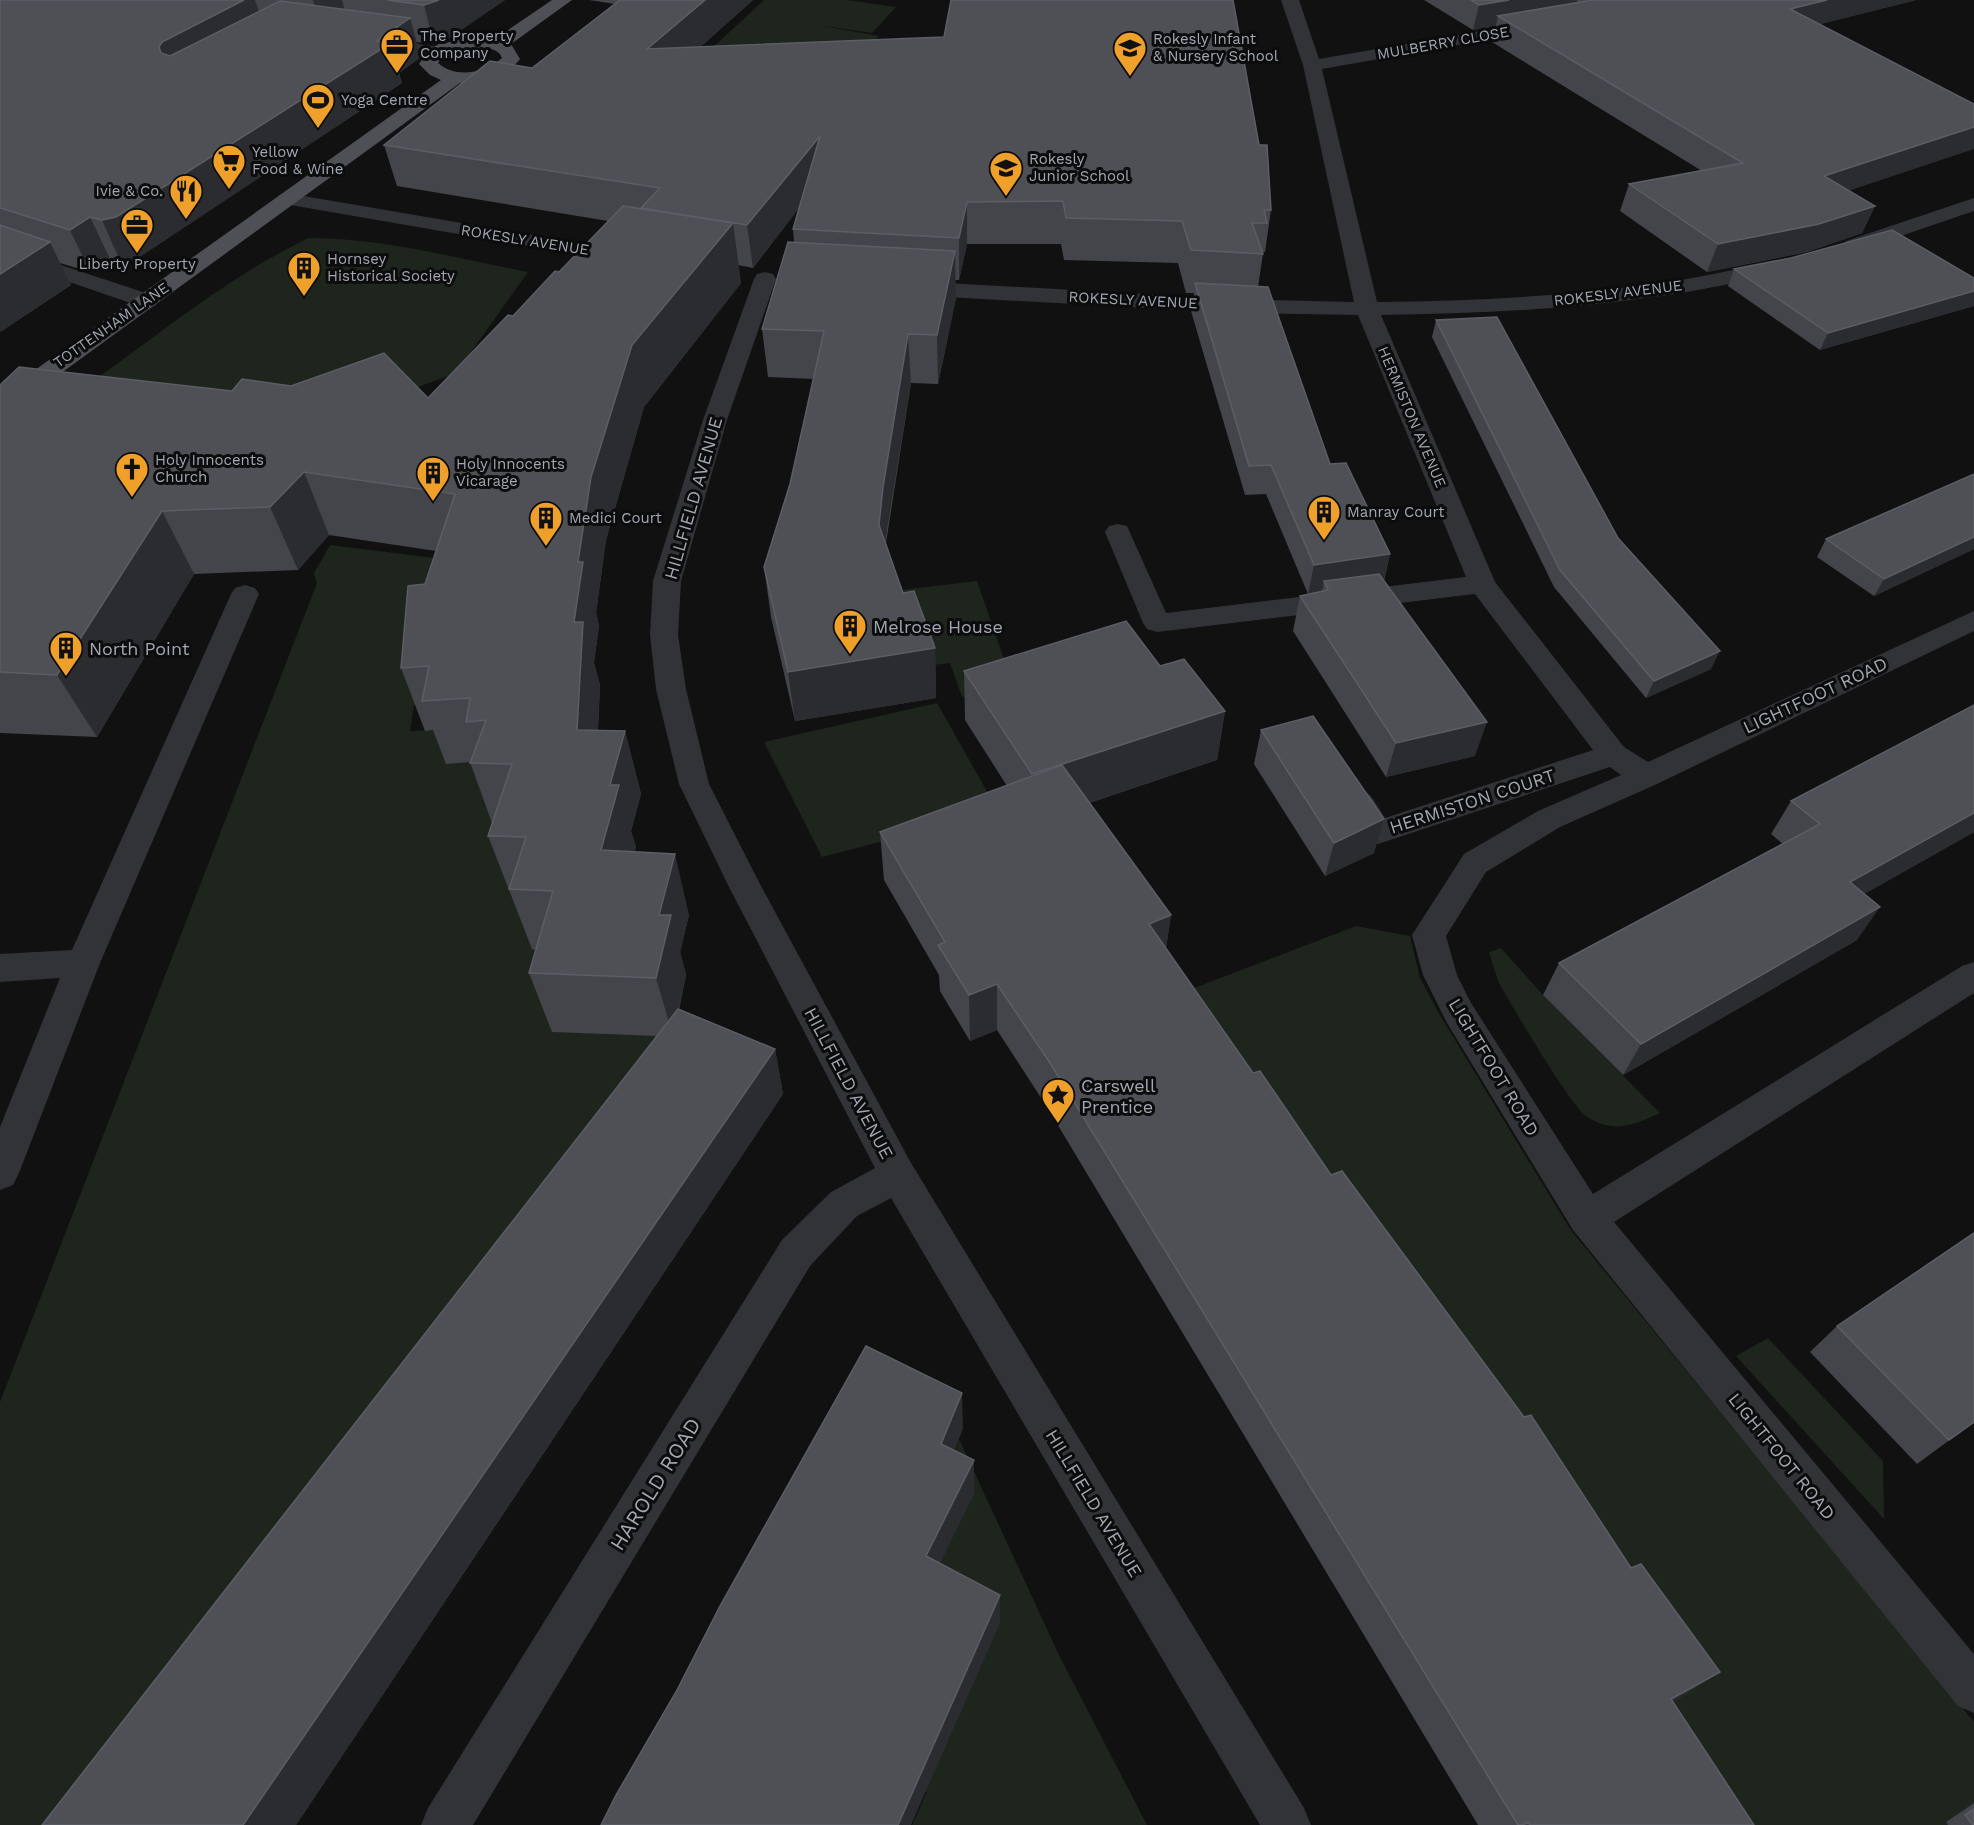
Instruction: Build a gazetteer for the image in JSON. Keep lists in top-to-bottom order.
{
  "streets": {
    "main road": ["TOTTENHAM LANE"],
    "street": [
      "MULBERRY CLOSE",
      "ROKESLY AVENUE",
      "HERMISTON AVENUE",
      "HILLFIELD AVENUE",
      "LIGHTFOOT ROAD",
      "HERMISTON COURT",
      "HAROLD ROAD"
    ]
  },
  "crossings": [
    ["MULBERRY CLOSE", "HERMISTON AVENUE"],
    ["ROKESLY AVENUE", "TOTTENHAM LANE"],
    ["ROKESLY AVENUE", "HERMISTON AVENUE"],
    ["HERMISTON AVENUE", "LIGHTFOOT ROAD"],
    ["HERMISTON AVENUE", "HERMISTON COURT"],
    ["HILLFIELD AVENUE", "HAROLD ROAD"]
  ],
  "places": {
    "office": ["The Property Company", "Liberty Property"],
    "school or university": ["Rokesly Infant & Nursery School", "Rokesly Junior School"],
    "sports": ["Yoga Centre"],
    "supermarket": ["Yellow Food & Wine"],
    "restaurant": ["Ivie & Co."],
    "building": [
      "Hornsey Historical Society",
      "Holy Innocents Vicarage",
      "Manray Court",
      "Medici Court",
      "Melrose House",
      "North Point"
    ],
    "church": ["Holy Innocents Church"],
    "place": ["Carswell Prentice"]
  }
}
